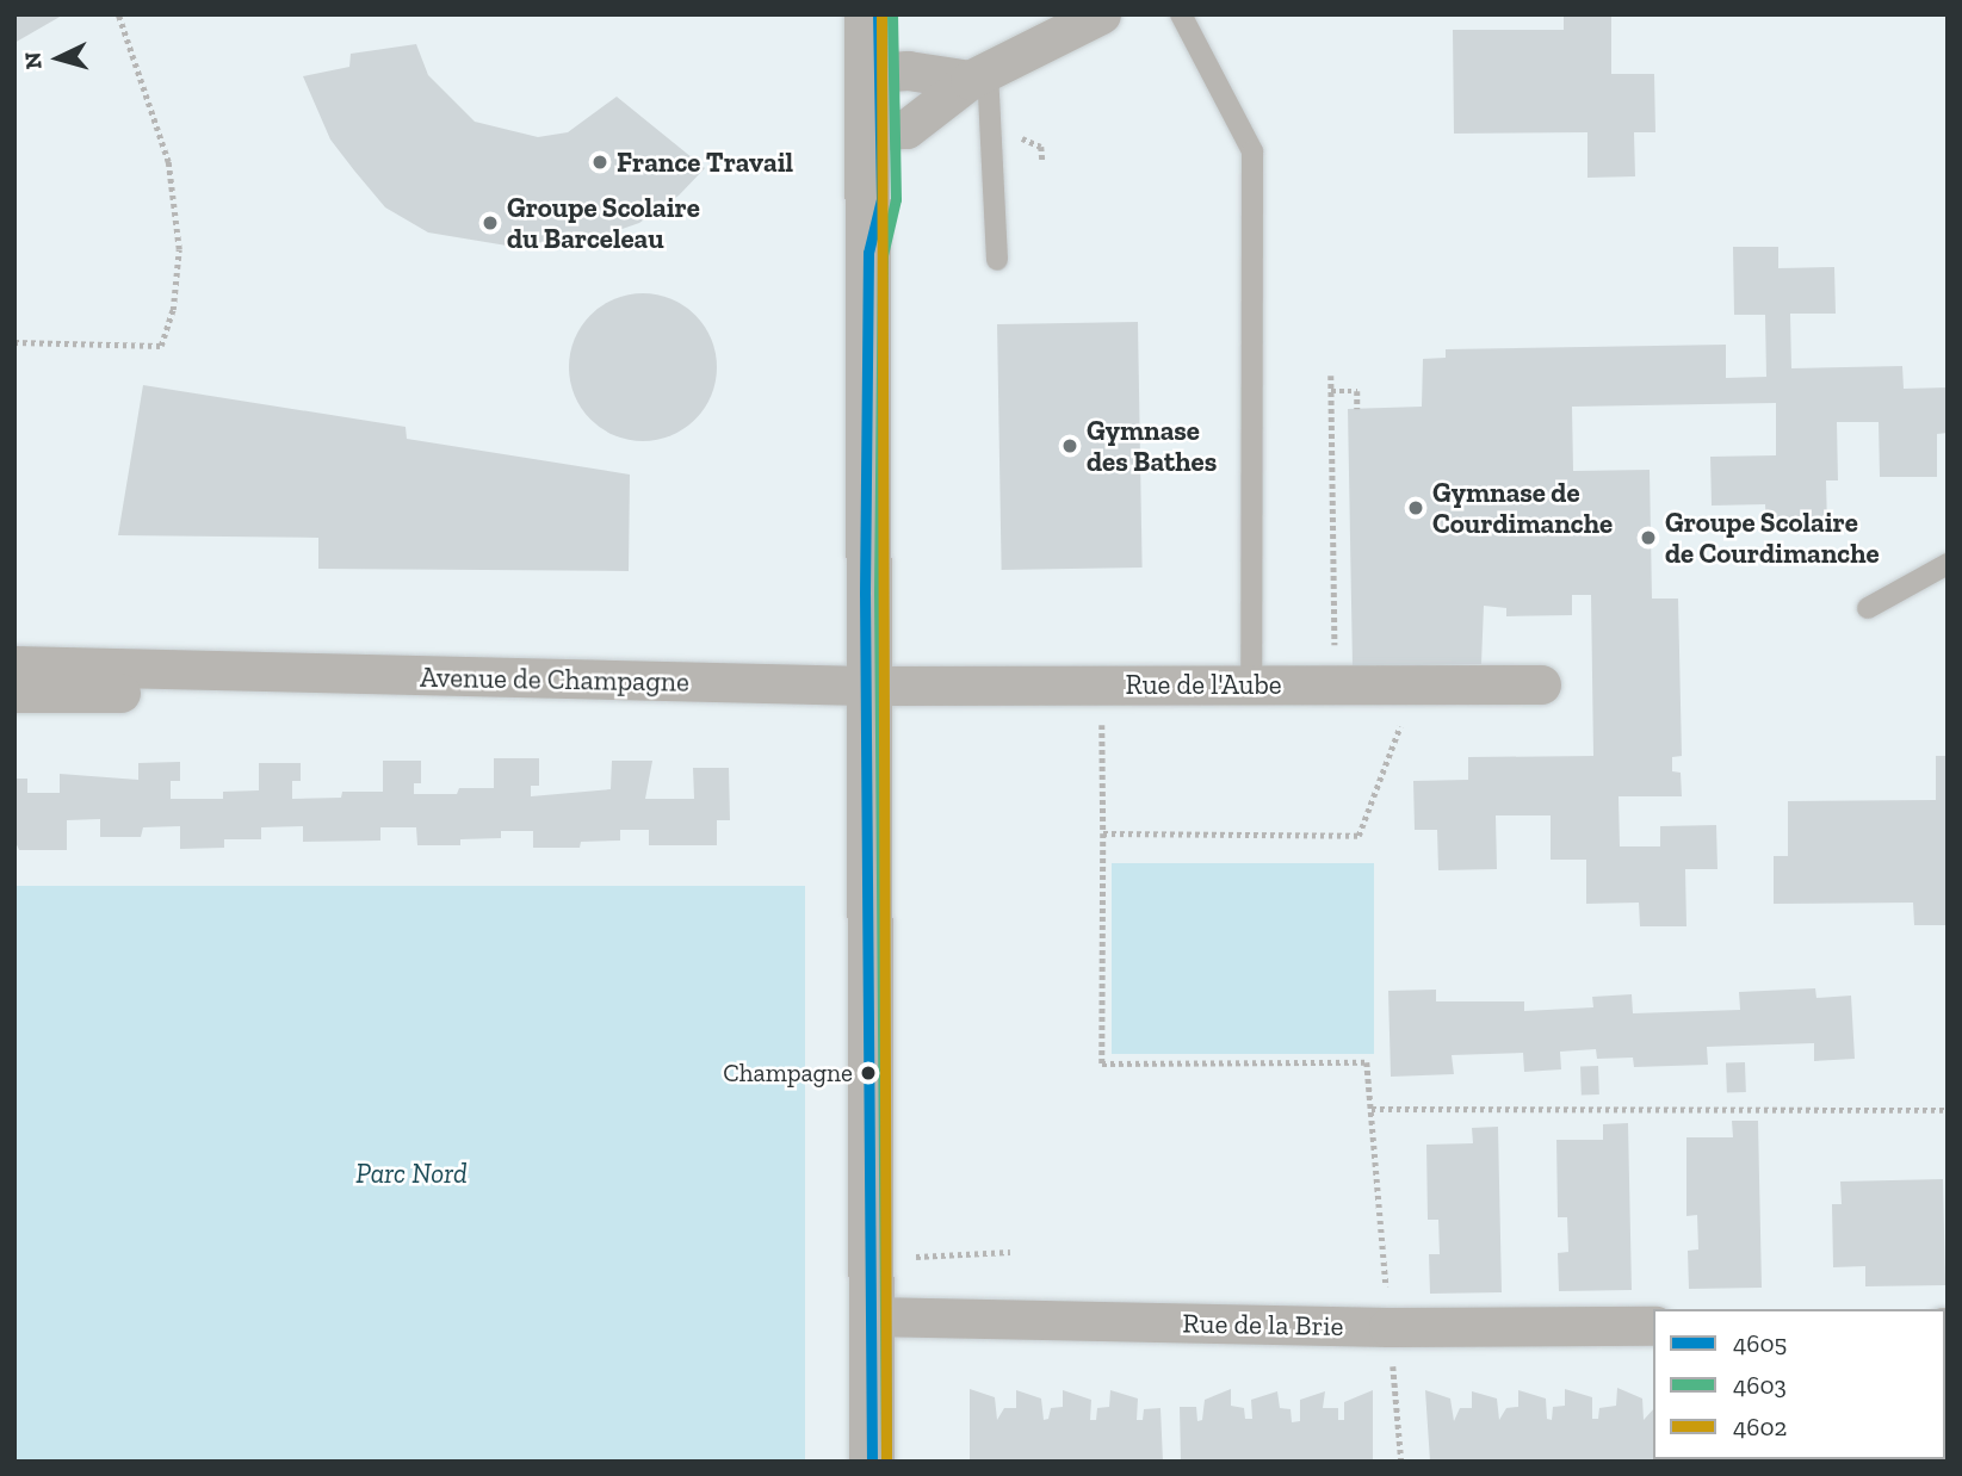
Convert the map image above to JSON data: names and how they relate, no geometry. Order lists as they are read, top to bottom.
{
  "streets": {
    "street": ["Avenue de Champagne", "Rue de l'Aube", "Rue de la Brie"]
  },
  "crossings": [
    ["Avenue de Champagne", "Rue de l'Aube"]
  ],
  "parks": ["Parc Nord"],
  "places": [
    "France Travail",
    "Groupe Scolaire du Barceleau",
    "Gymnase des Bathes",
    "Gymnase de Courdimanche",
    "Groupe Scolaire de Courdimanche",
    "Champagne"
  ],
  "lines": ["transit line 4605", "transit line 4603", "transit line 4602"],
  "legend": ["4605", "4603", "4602"],
  "north": "left"
}
